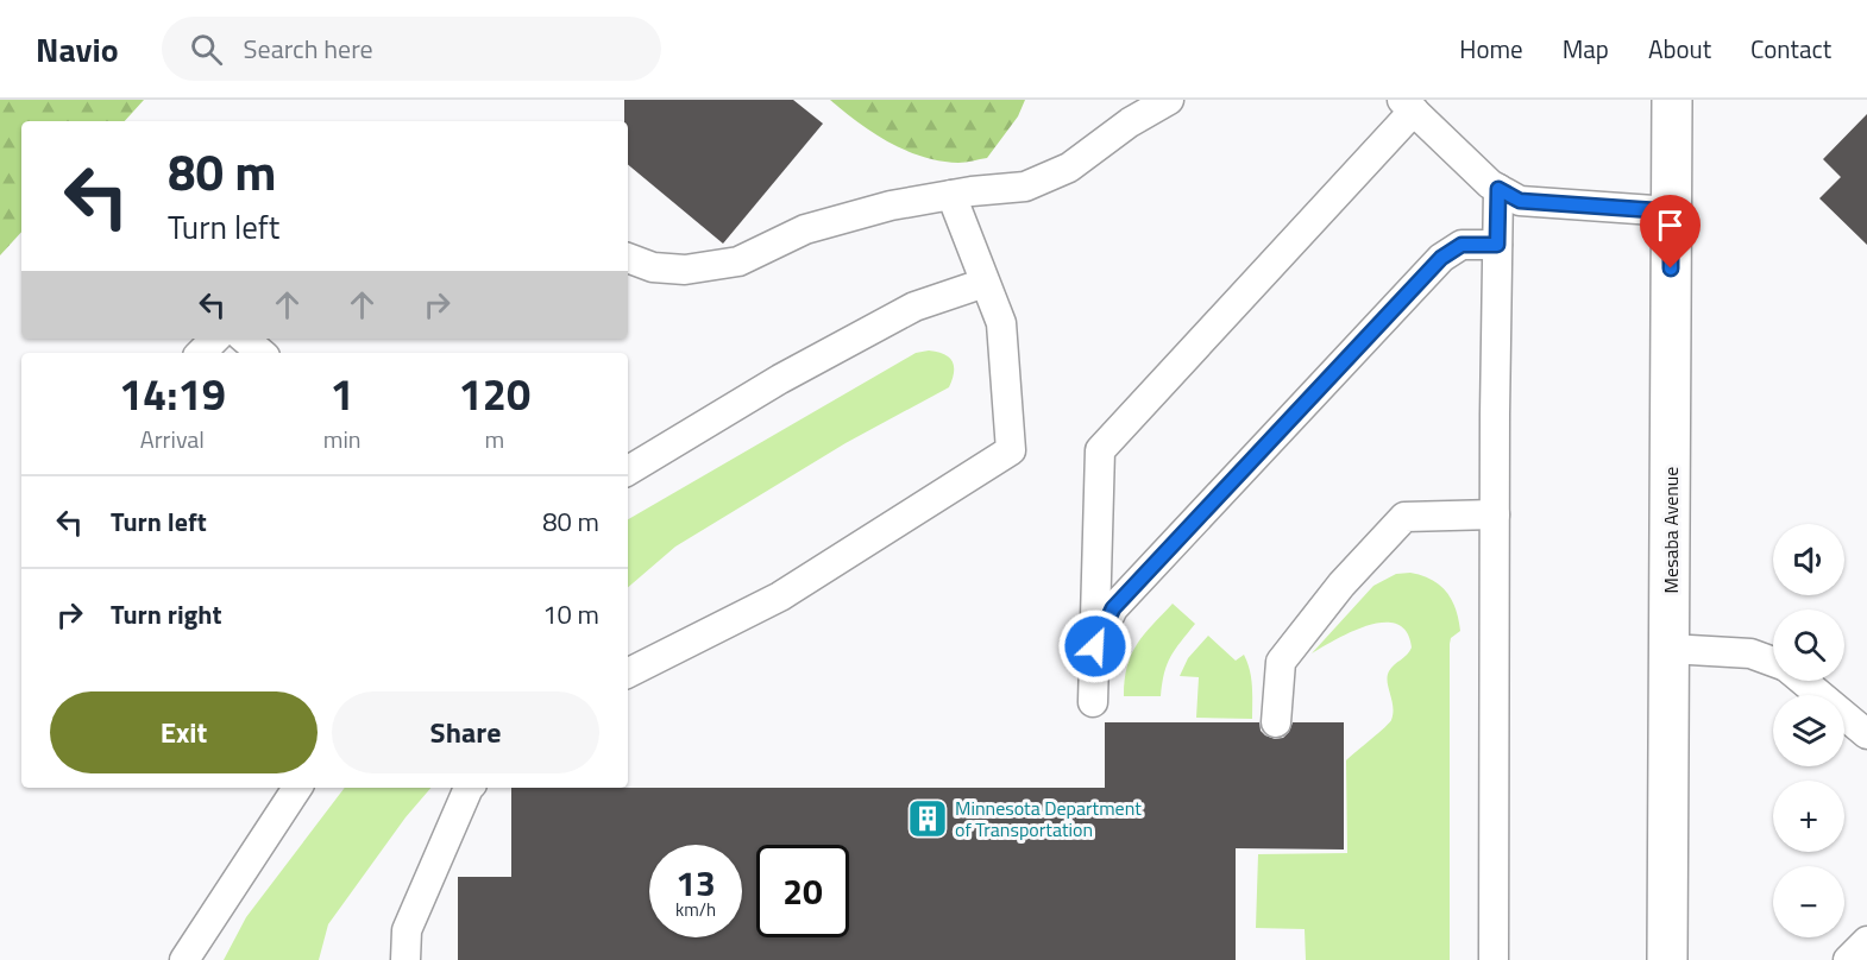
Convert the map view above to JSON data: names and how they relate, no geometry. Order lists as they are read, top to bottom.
{
  "streets": {
    "main road": ["Mesaba Avenue"]
  },
  "places": {
    "building": ["Minnesota Department of Transportation"]
  },
  "page": {
    "header": "Navio",
    "search": "Search here",
    "nav": [
      "Home",
      "Map",
      "About",
      "Contact"
    ],
    "turn": ["80 m", "Turn left"],
    "eta": [
      "14:19",
      "Arrival",
      "1",
      "min",
      "120",
      "m"
    ],
    "list": [
      {
        "name": "Turn left",
        "value": "80 m"
      },
      {
        "name": "Turn right",
        "value": "10 m"
      }
    ],
    "map_buttons": ["+", "−"],
    "buttons": ["Exit", "Share"],
    "speed": "13 km/h",
    "limit": "20"
  }
}
